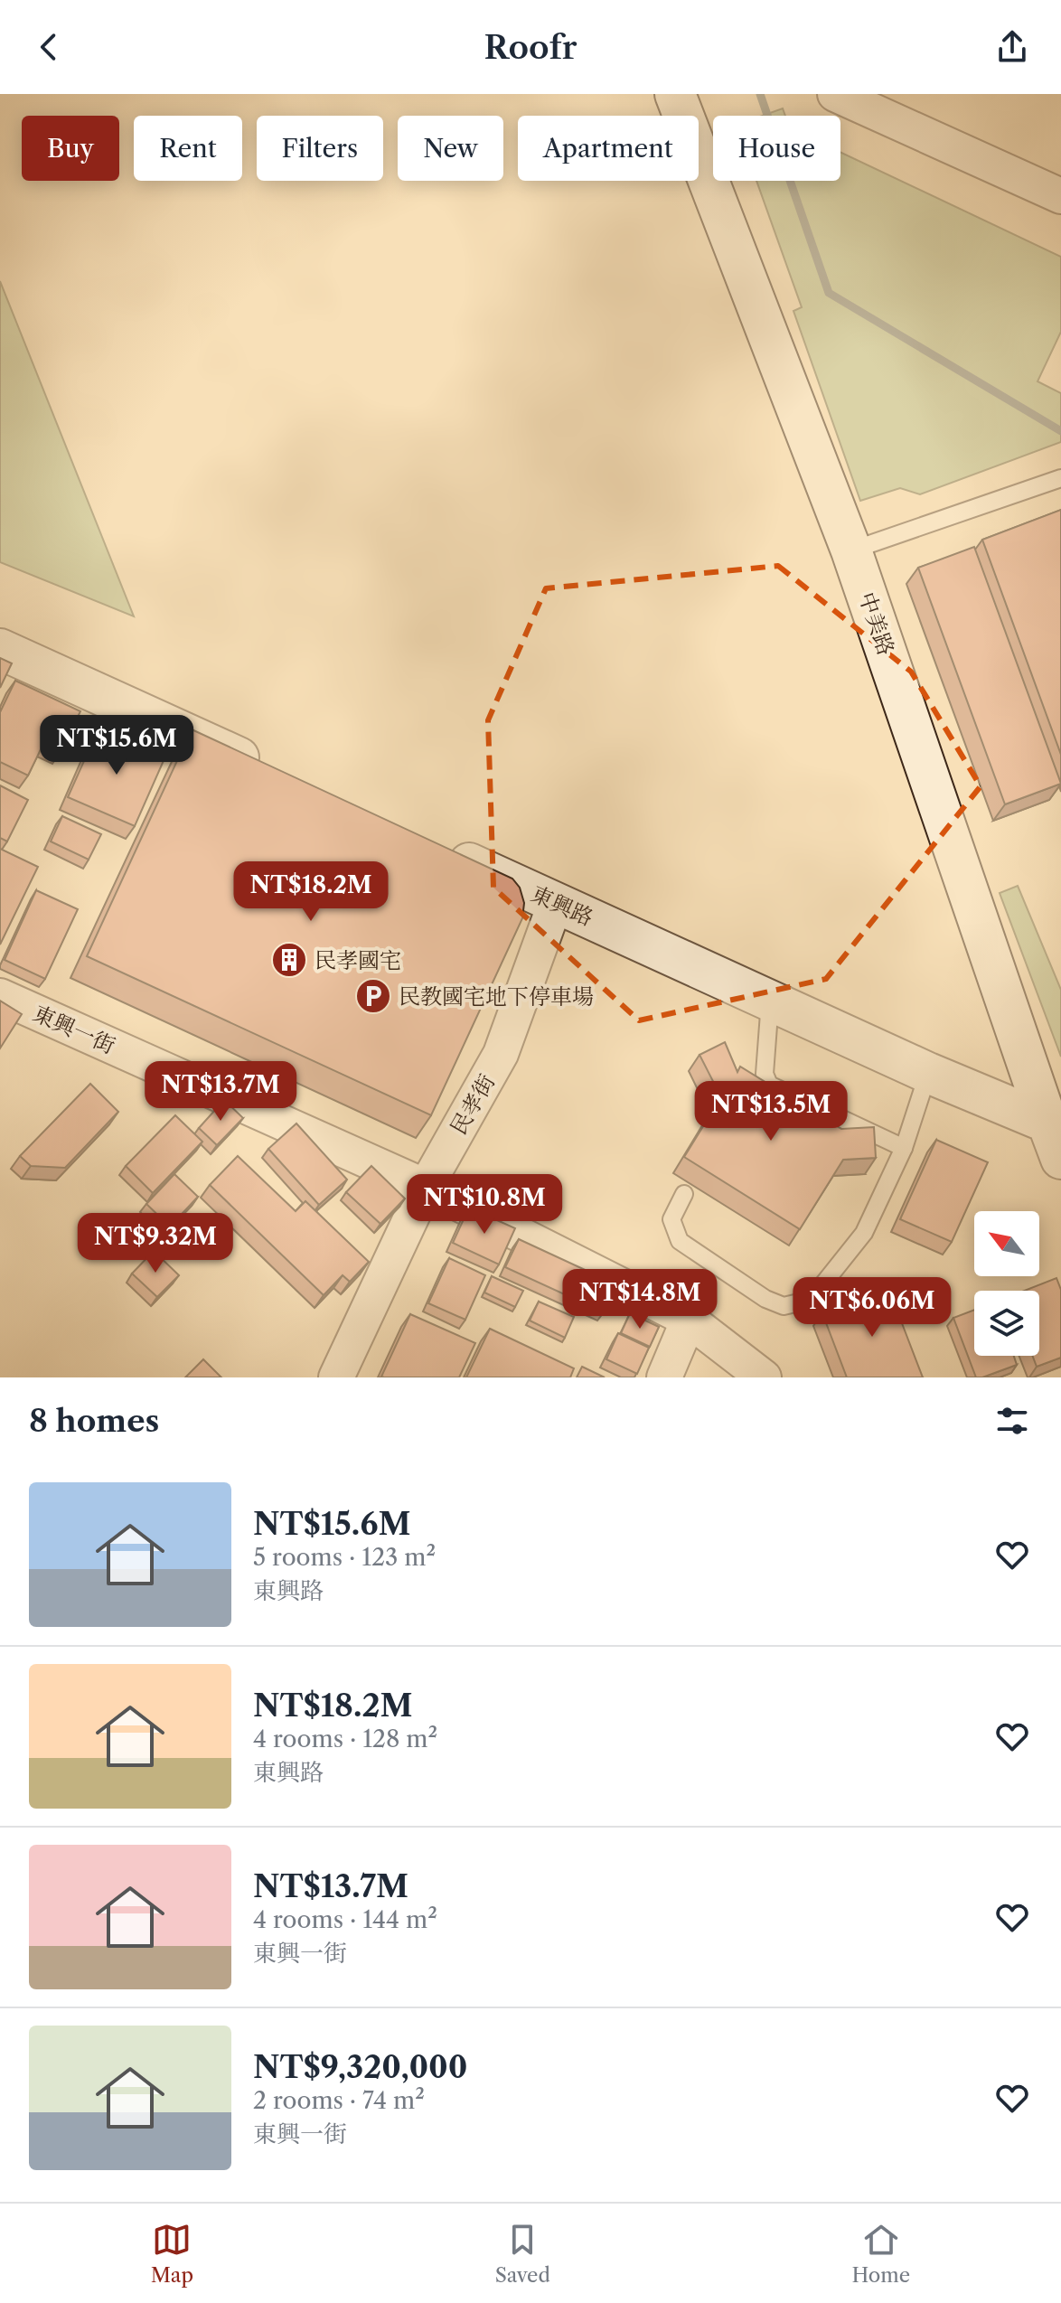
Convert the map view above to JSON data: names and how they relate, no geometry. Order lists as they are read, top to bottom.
{
  "streets": {
    "main road": ["中美路", "東興路"],
    "street": ["東興一街", "民孝街"]
  },
  "crossings": [
    ["中美路", "東興路"],
    ["東興路", "民孝街"],
    ["東興一街", "民孝街"]
  ],
  "places": {
    "building": ["民孝國宅"],
    "parking": ["民教國宅地下停車場"]
  },
  "north": "top left",
  "page": {
    "header": "Roofr",
    "chip": [
      "Buy",
      "Rent",
      "Filters",
      "New",
      "Apartment",
      "House"
    ],
    "price": [
      "NT$15.6M",
      "NT$18.2M",
      "NT$13.7M",
      "NT$13.5M",
      "NT$10.8M",
      "NT$9.32M",
      "NT$14.8M",
      "NT$6.06M"
    ],
    "heading": "8 homes",
    "list": [
      {
        "name": "NT$15.6M",
        "note": "5 rooms · 123 m² · 東興路"
      },
      {
        "name": "NT$18.2M",
        "note": "4 rooms · 128 m² · 東興路"
      },
      {
        "name": "NT$13.7M",
        "note": "4 rooms · 144 m² · 東興一街"
      },
      {
        "name": "NT$9,320,000",
        "note": "2 rooms · 74 m² · 東興一街"
      }
    ],
    "tabs": ["Map", "Saved", "Home"]
  }
}
